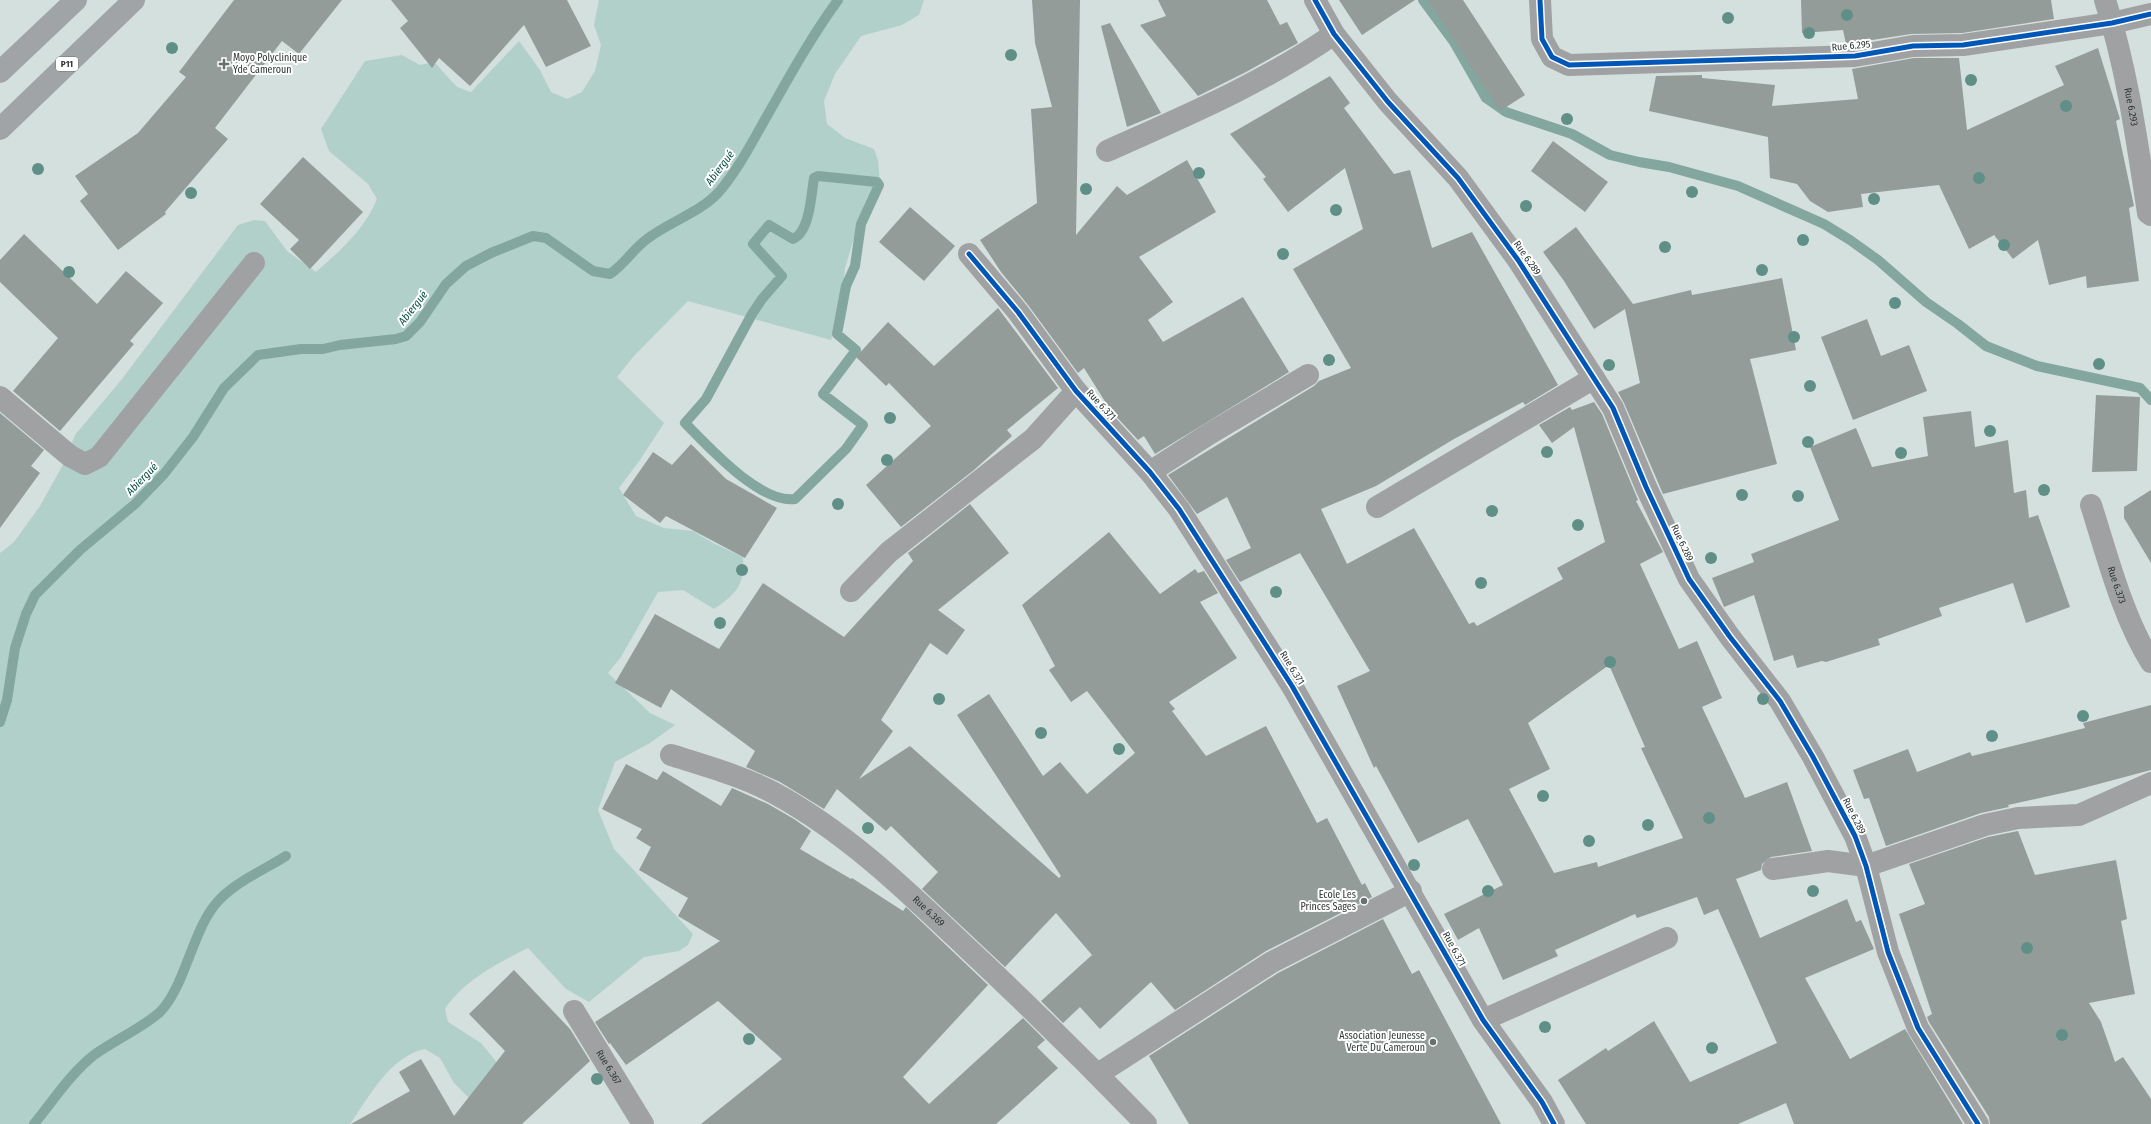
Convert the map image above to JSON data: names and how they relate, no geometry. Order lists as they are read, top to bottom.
{
  "streets": {
    "main road": ["P11"],
    "street": [
      "Rue 6.295",
      "Rue 6.293",
      "Rue 6.289",
      "Rue 6.371",
      "Rue 6.373",
      "Rue 6.369",
      "Rue 6.367"
    ]
  },
  "crossings": [
    ["Rue 6.295", "Rue 6.293"]
  ],
  "water": ["Abiergué"],
  "places": {
    "health": ["Moyo Polyclinique Yde Cameroun"],
    "other": ["Ecole Les Princes Sages", "Association Jeunesse Verte Du Cameroun"]
  }
}
